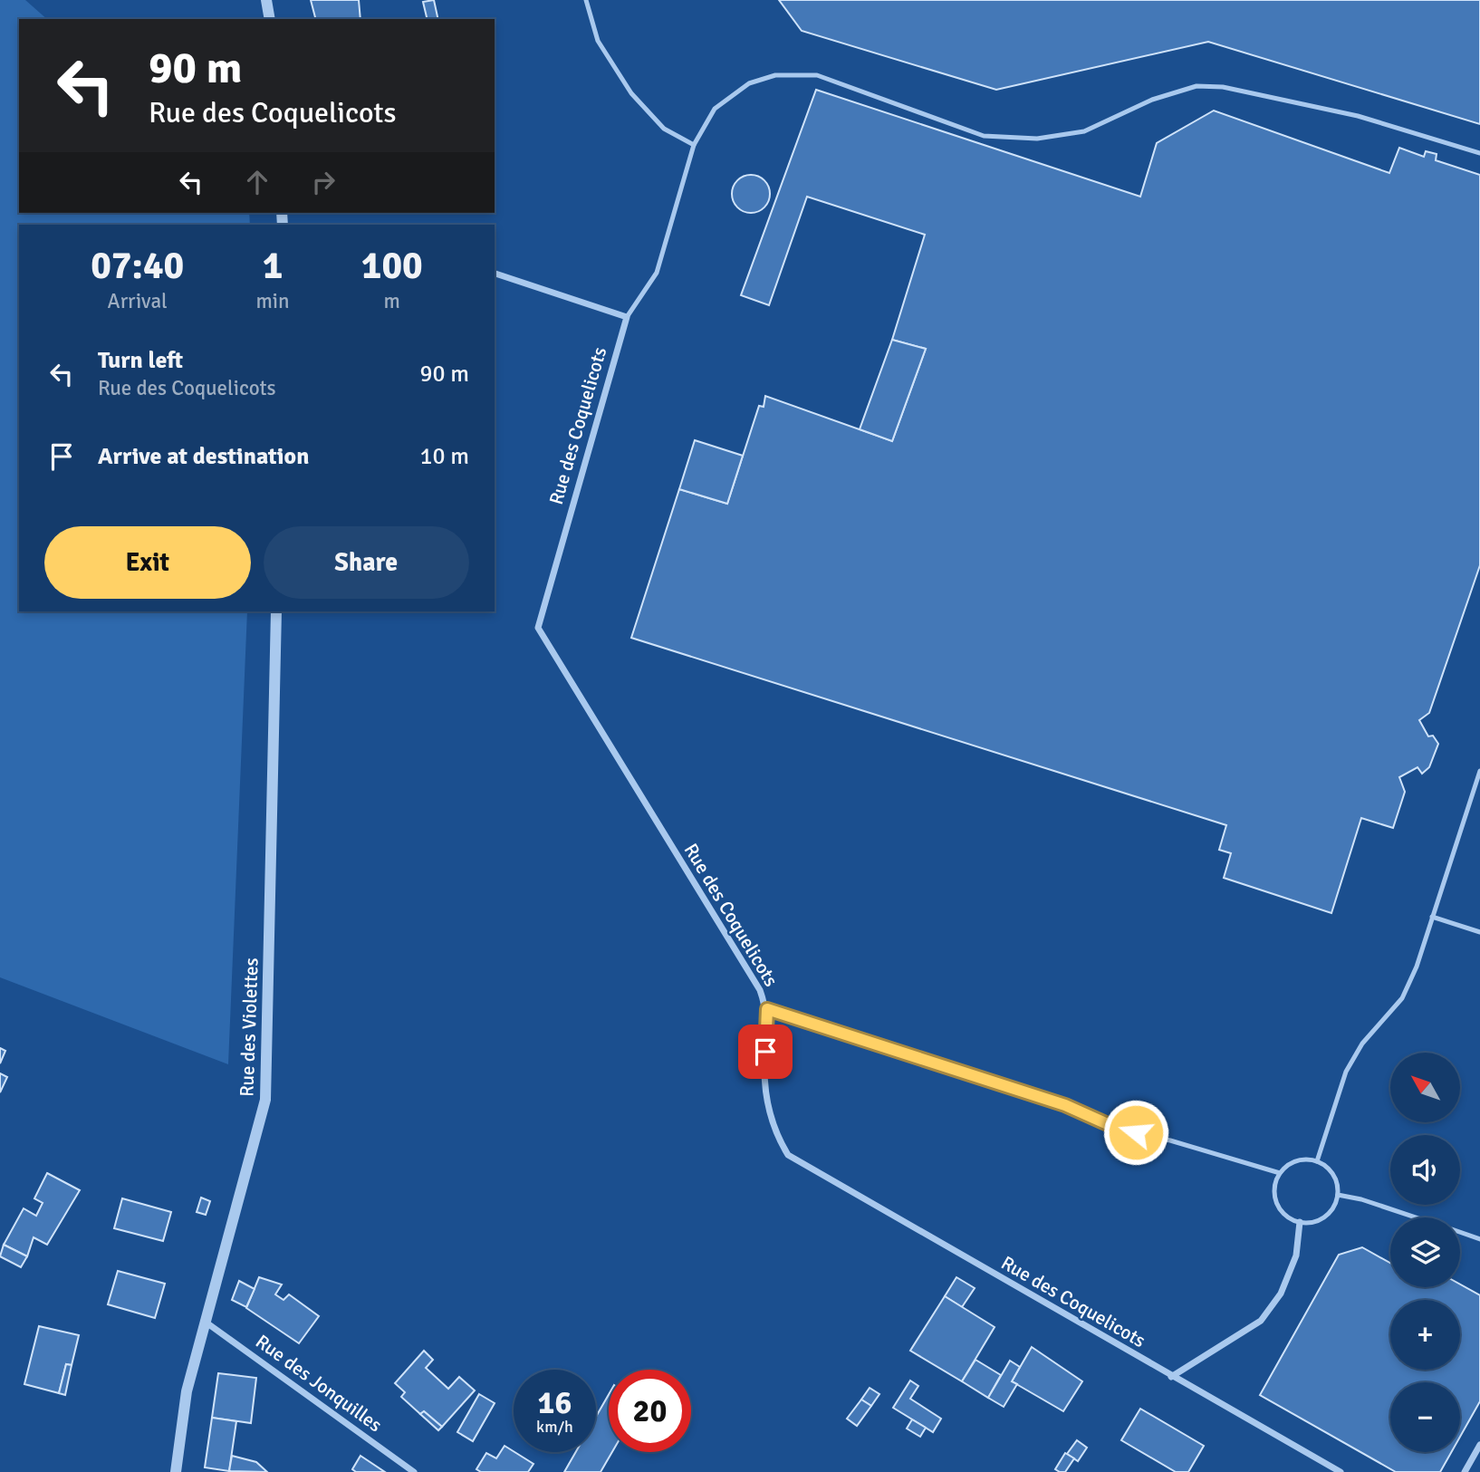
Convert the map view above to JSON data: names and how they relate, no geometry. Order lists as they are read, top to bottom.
{
  "streets": {
    "street": ["Rue des Coquelicots", "Rue des Violettes", "Rue des Jonquilles"]
  },
  "crossings": [
    ["Rue des Violettes", "Rue des Jonquilles"]
  ],
  "north": "top left",
  "page": {
    "turn": ["90 m", "Rue des Coquelicots"],
    "eta": [
      "07:40",
      "Arrival",
      "1",
      "min",
      "100",
      "m"
    ],
    "list": [
      {
        "name": "Turn left",
        "note": "Rue des Coquelicots",
        "value": "90 m"
      },
      {
        "name": "Arrive at destination",
        "value": "10 m"
      }
    ],
    "buttons": ["Exit", "Share"],
    "map_buttons": ["+", "−"],
    "speed": "16 km/h",
    "limit": "20"
  }
}
